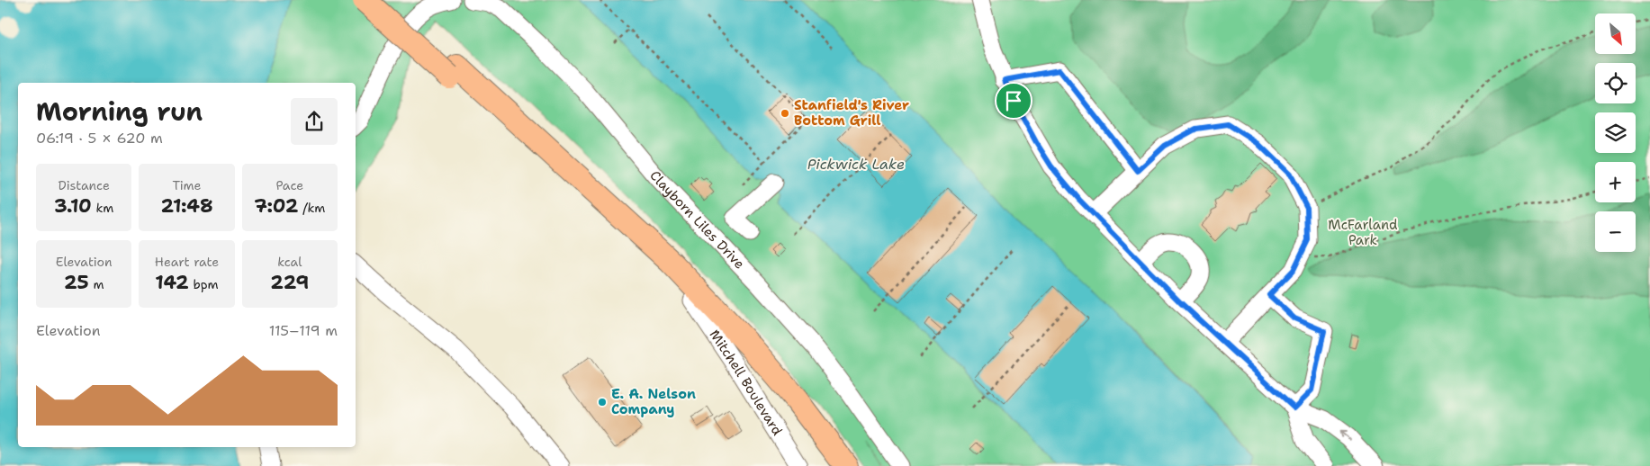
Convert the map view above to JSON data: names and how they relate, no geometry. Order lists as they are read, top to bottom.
{
  "streets": {
    "street": ["Clayborn Liles Drive", "Mitchell Boulevard"]
  },
  "water": ["Pickwick Lake"],
  "parks": ["McFarland Park"],
  "places": ["Stanfield's River Bottom Grill", "E. A. Nelson Company"],
  "north": "bottom right",
  "page": {
    "map_buttons": ["+", "−"],
    "heading": ["Morning run", "06:19 · 5 × 620 m"],
    "stats": [
      ["Distance", "3.10 km"],
      ["Time", "21:48"],
      ["Pace", "7:02 /km"],
      ["Elevation", "25 m"],
      ["Heart rate", "142 bpm"],
      ["kcal", "229"]
    ],
    "chart": ["Elevation", "115–119 m"]
  }
}
